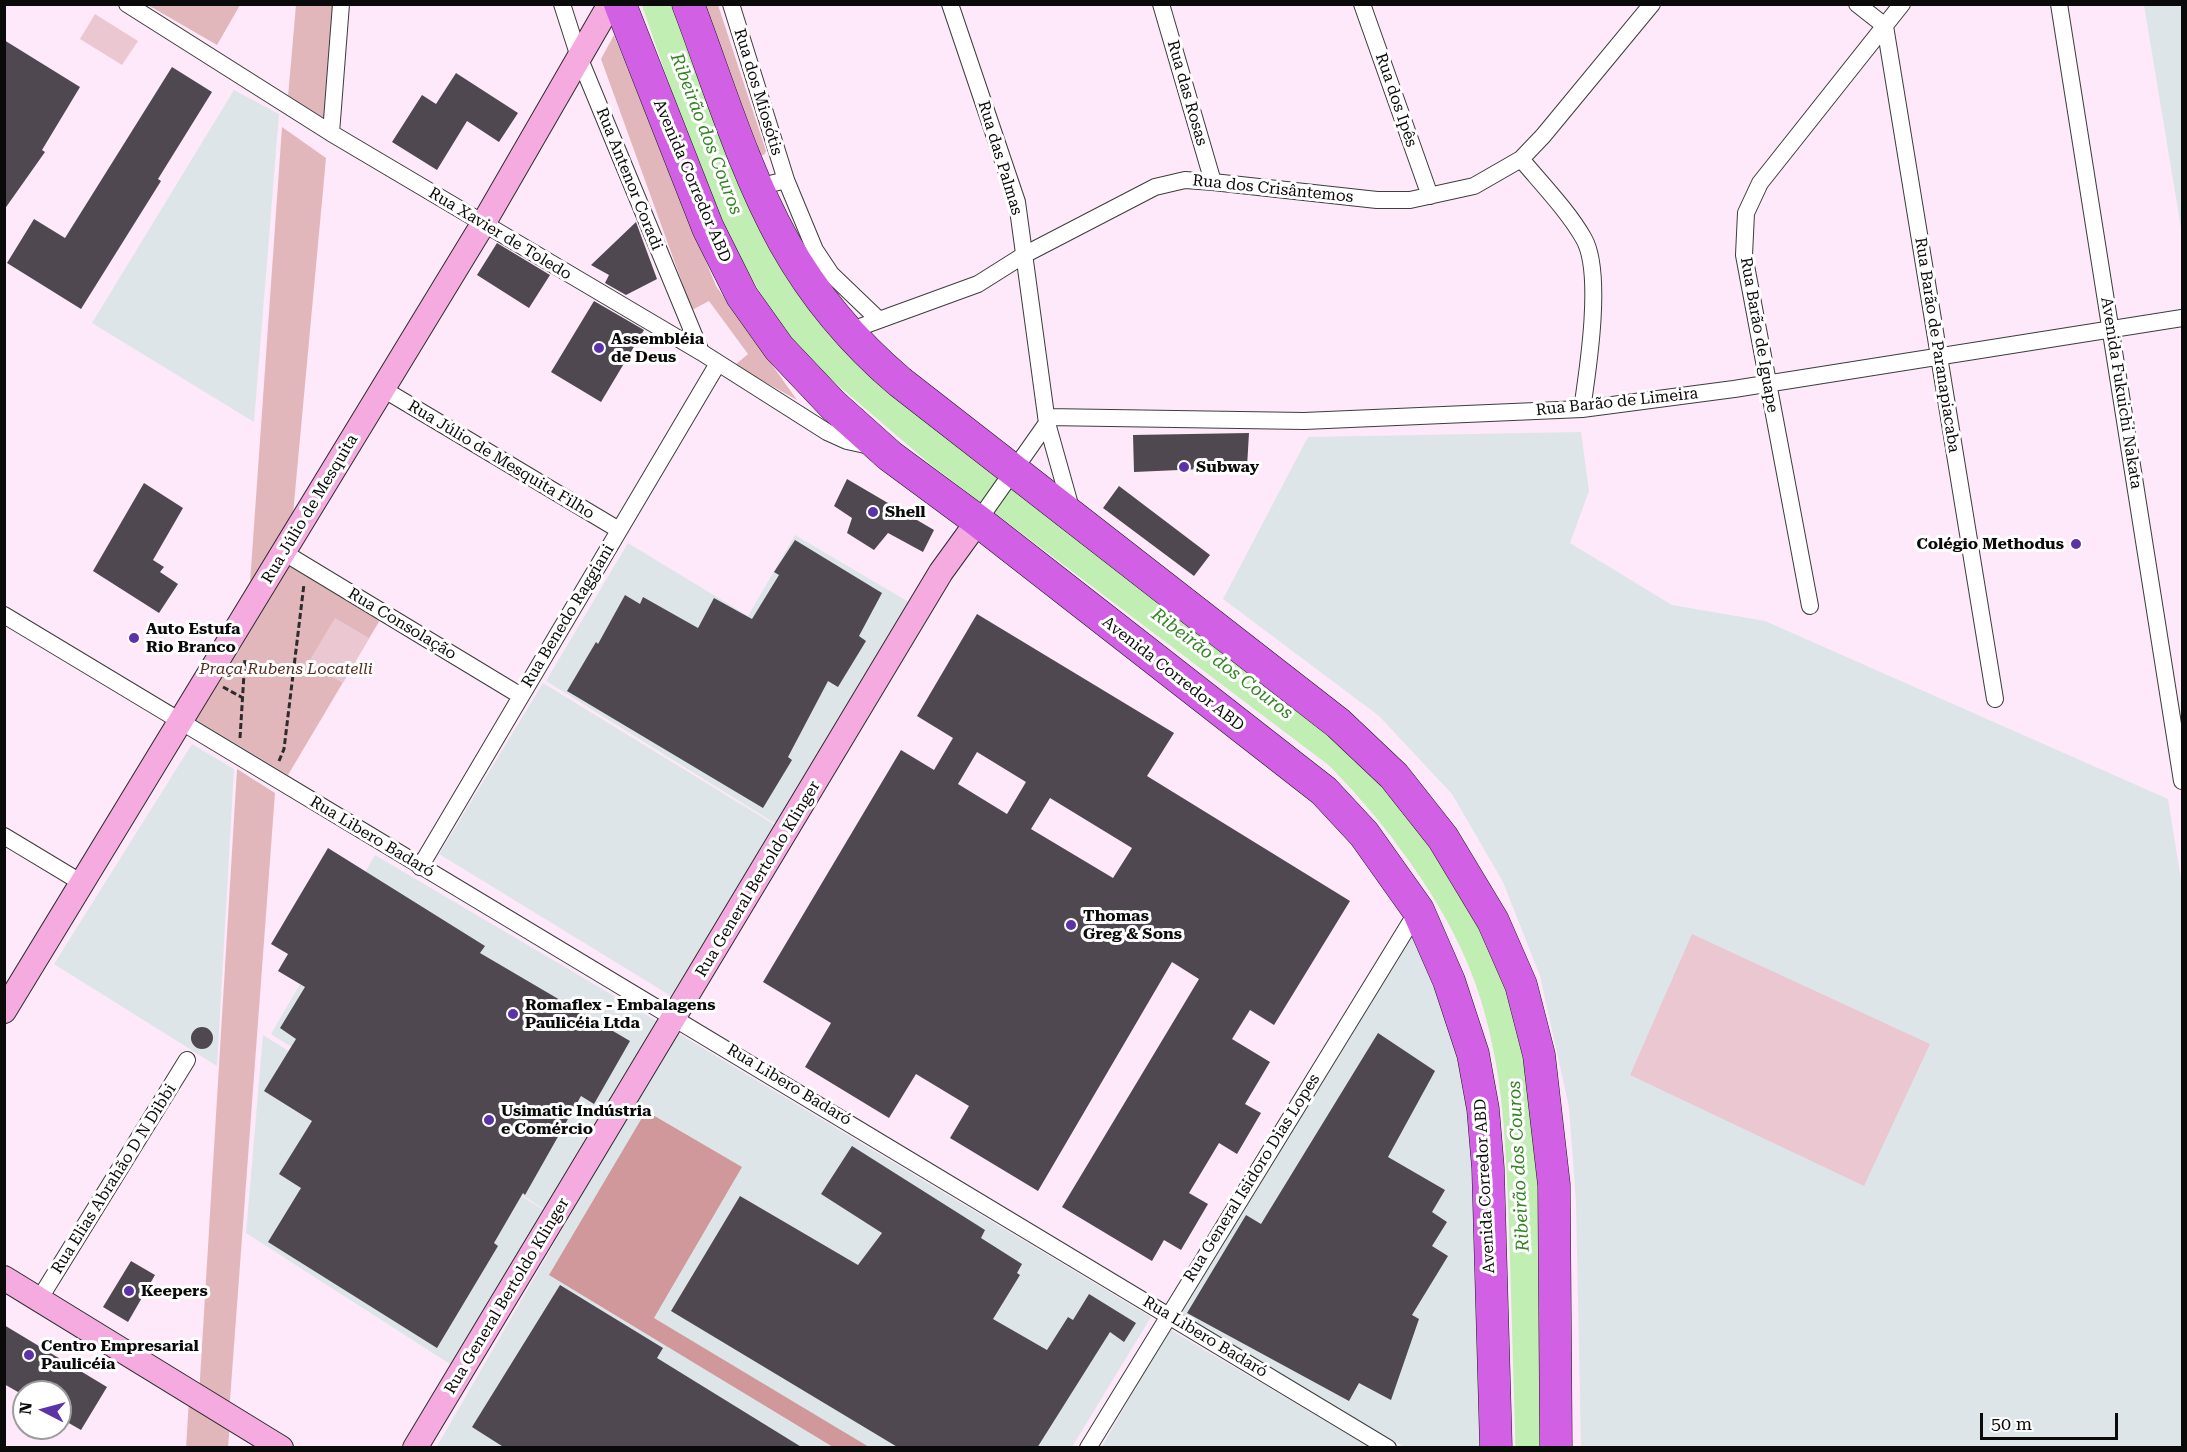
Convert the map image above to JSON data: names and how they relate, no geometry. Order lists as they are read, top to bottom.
{
  "streets": {
    "highway": ["Avenida Corredor ABD"],
    "street": [
      "Rua dos Miosótis",
      "Rua das Rosas",
      "Rua dos Ipês",
      "Rua das Palmas",
      "Rua Antenor Coradi",
      "Rua dos Crisântemos",
      "Rua Xavier de Toledo",
      "Rua Barão de Iguape",
      "Rua Barão de Paranapiacaba",
      "Avenida Fukuichi Nakata",
      "Rua Barão de Limeira",
      "Rua Júlio de Mesquita Filho",
      "Rua Júlio de Mesquita",
      "Rua Benedo Raggiani",
      "Rua Consolação",
      "Rua Libero Badaró",
      "Rua General Bertoldo Klinger",
      "Rua General Isidoro Dias Lopes",
      "Rua Elias Abrahão D N Dibbi"
    ]
  },
  "crossings": [
    ["Rua dos Miosótis", "Rua dos Crisântemos"],
    ["Rua das Rosas", "Rua dos Crisântemos"],
    ["Rua dos Ipês", "Rua dos Crisântemos"],
    ["Rua das Palmas", "Rua dos Crisântemos"],
    ["Rua das Palmas", "Rua Barão de Limeira"],
    ["Rua Antenor Coradi", "Rua Xavier de Toledo"],
    ["Rua Antenor Coradi", "Rua Júlio de Mesquita"],
    ["Avenida Corredor ABD", "Rua Xavier de Toledo"],
    ["Avenida Corredor ABD", "Rua General Bertoldo Klinger"],
    ["Avenida Corredor ABD", "Rua General Isidoro Dias Lopes"],
    ["Rua Xavier de Toledo", "Rua Júlio de Mesquita"],
    ["Rua Xavier de Toledo", "Rua Benedo Raggiani"],
    ["Rua Barão de Iguape", "Rua Barão de Paranapiacaba"],
    ["Rua Barão de Iguape", "Rua Barão de Limeira"],
    ["Rua Barão de Paranapiacaba", "Rua Barão de Limeira"],
    ["Avenida Fukuichi Nakata", "Rua Barão de Limeira"],
    ["Rua Júlio de Mesquita Filho", "Rua Júlio de Mesquita"],
    ["Rua Júlio de Mesquita Filho", "Rua Benedo Raggiani"],
    ["Rua Júlio de Mesquita", "Rua Consolação"],
    ["Rua Júlio de Mesquita", "Rua Libero Badaró"],
    ["Rua Benedo Raggiani", "Rua Consolação"],
    ["Rua Benedo Raggiani", "Rua Libero Badaró"],
    ["Rua Libero Badaró", "Rua General Bertoldo Klinger"],
    ["Rua Libero Badaró", "Rua General Isidoro Dias Lopes"]
  ],
  "water": ["Ribeirão dos Couros"],
  "parks": ["Praça Rubens Locatelli"],
  "places": [
    "Assembléia de Deus",
    "Subway",
    "Shell",
    "Colégio Methodus",
    "Auto Estufa Rio Branco",
    "Thomas Greg & Sons",
    "Romaflex - Embalagens Paulicéia Ltda",
    "Usimatic Indústria e Comércio",
    "Keepers",
    "Centro Empresarial Paulicéia"
  ],
  "scale_bar": "50 m",
  "north": "left"
}
